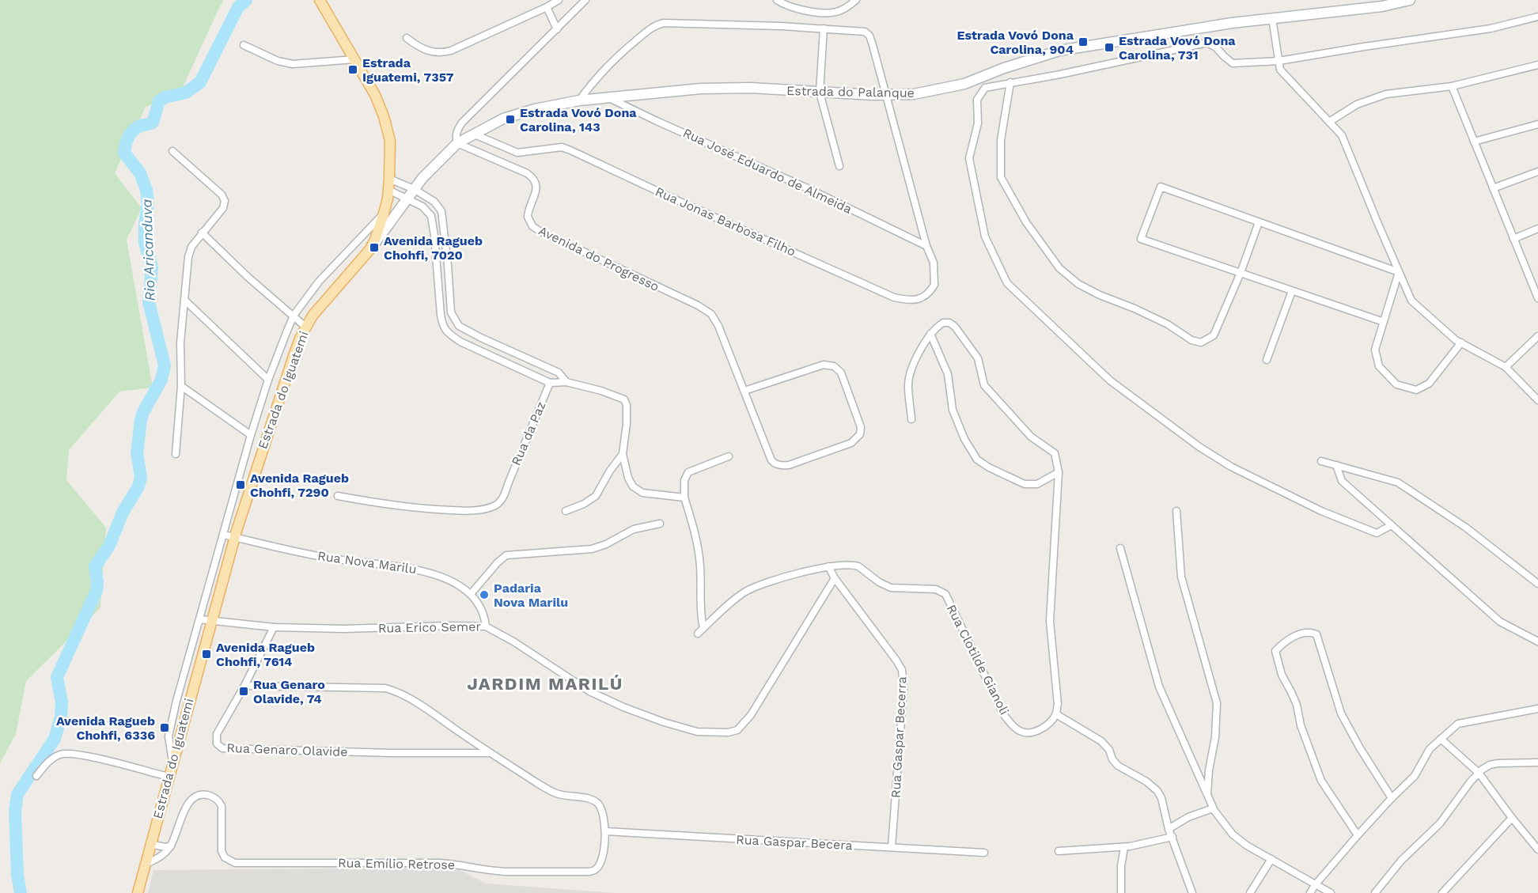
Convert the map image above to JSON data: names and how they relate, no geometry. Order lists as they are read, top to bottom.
{
  "streets": {
    "main road": ["Estrada do Iguatemi"],
    "street": [
      "Estrada do Palanque",
      "Rua José Eduardo de Almeida",
      "Rua Jonas Barbosa Filho",
      "Avenida do Progresso",
      "Rua da Paz",
      "Rua Nova Marilu",
      "Rua Erico Semer",
      "Rua Clotilde Gianoli",
      "Rua Gaspar Becerra",
      "Rua Genaro Olavide",
      "Rua Gaspar Becera",
      "Rua Emílio Retrose"
    ]
  },
  "crossings": [
    ["Estrada do Palanque", "Rua José Eduardo de Almeida"],
    ["Estrada do Palanque", "Rua Jonas Barbosa Filho"],
    ["Estrada do Palanque", "Avenida do Progresso"],
    ["Estrada do Palanque", "Estrada do Iguatemi"],
    ["Rua José Eduardo de Almeida", "Rua Jonas Barbosa Filho"],
    ["Estrada do Iguatemi", "Rua Nova Marilu"],
    ["Estrada do Iguatemi", "Rua Erico Semer"],
    ["Estrada do Iguatemi", "Rua Emílio Retrose"],
    ["Rua Nova Marilu", "Rua Erico Semer"],
    ["Rua Erico Semer", "Rua Gaspar Becerra"],
    ["Rua Erico Semer", "Rua Genaro Olavide"],
    ["Rua Clotilde Gianoli", "Rua Gaspar Becerra"],
    ["Rua Gaspar Becerra", "Rua Gaspar Becera"],
    ["Rua Genaro Olavide", "Rua Emílio Retrose"],
    ["Rua Gaspar Becera", "Rua Emílio Retrose"]
  ],
  "districts": ["JARDIM MARILÚ"],
  "water": ["Rio Aricanduva"],
  "places": {
    "transit": [
      "Estrada Vovó Dona Carolina, 904",
      "Estrada Vovó Dona Carolina, 731",
      "Estrada Iguatemi, 7357",
      "Estrada Vovó Dona Carolina, 143",
      "Avenida Ragueb Chohfi, 7020",
      "Avenida Ragueb Chohfi, 7290",
      "Avenida Ragueb Chohfi, 7614",
      "Rua Genaro Olavide, 74",
      "Avenida Ragueb Chohfi, 6336"
    ],
    "other": ["Padaria Nova Marilu"]
  }
}
